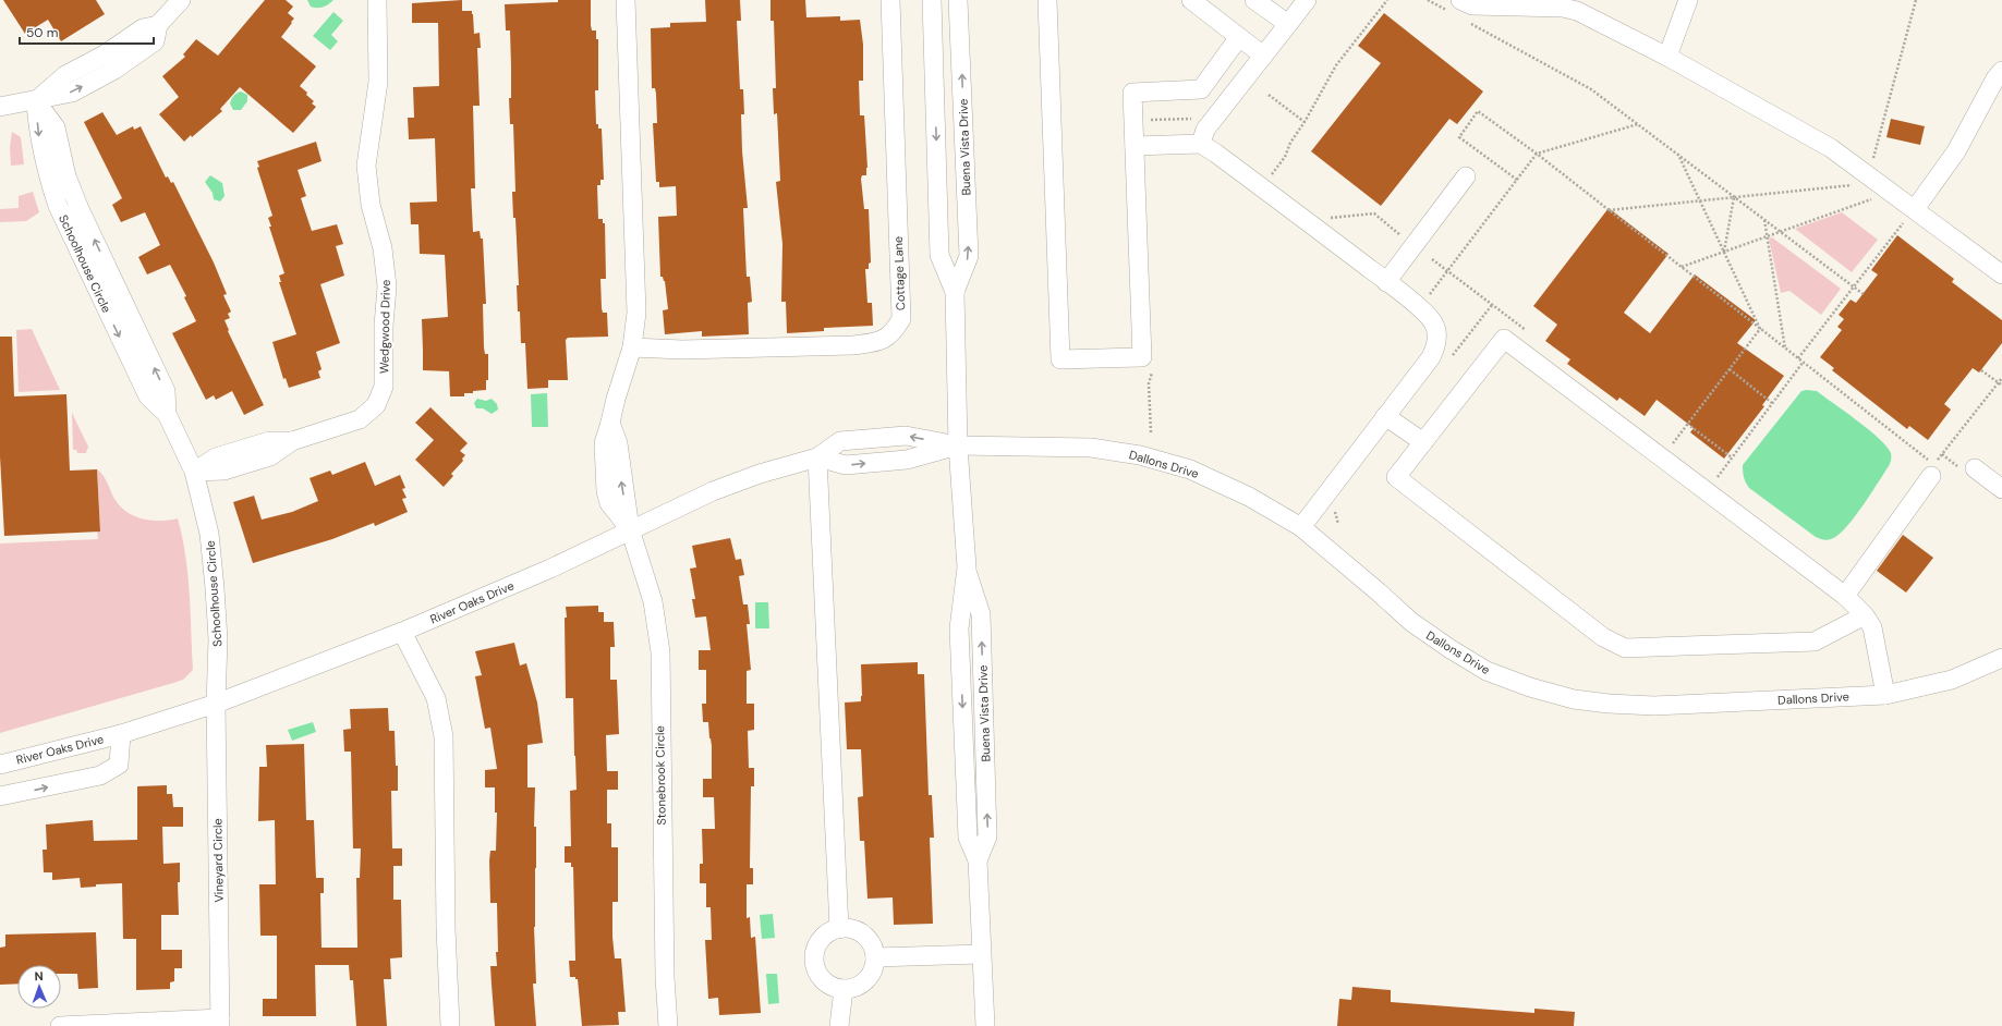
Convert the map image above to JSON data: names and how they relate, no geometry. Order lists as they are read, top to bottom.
{
  "streets": {
    "street": [
      "Buena Vista Drive",
      "Schoolhouse Circle",
      "Cottage Lane",
      "Wedgwood Drive",
      "Dallons Drive",
      "River Oaks Drive",
      "Stonebrook Circle",
      "Vineyard Circle"
    ]
  },
  "crossings": [
    ["Buena Vista Drive", "Dallons Drive"],
    ["Buena Vista Drive", "River Oaks Drive"],
    ["Schoolhouse Circle", "Wedgwood Drive"],
    ["Schoolhouse Circle", "River Oaks Drive"],
    ["Schoolhouse Circle", "Vineyard Circle"],
    ["Dallons Drive", "River Oaks Drive"],
    ["River Oaks Drive", "Stonebrook Circle"],
    ["River Oaks Drive", "Vineyard Circle"]
  ],
  "scale_bar": "50 m",
  "north": "top"
}
